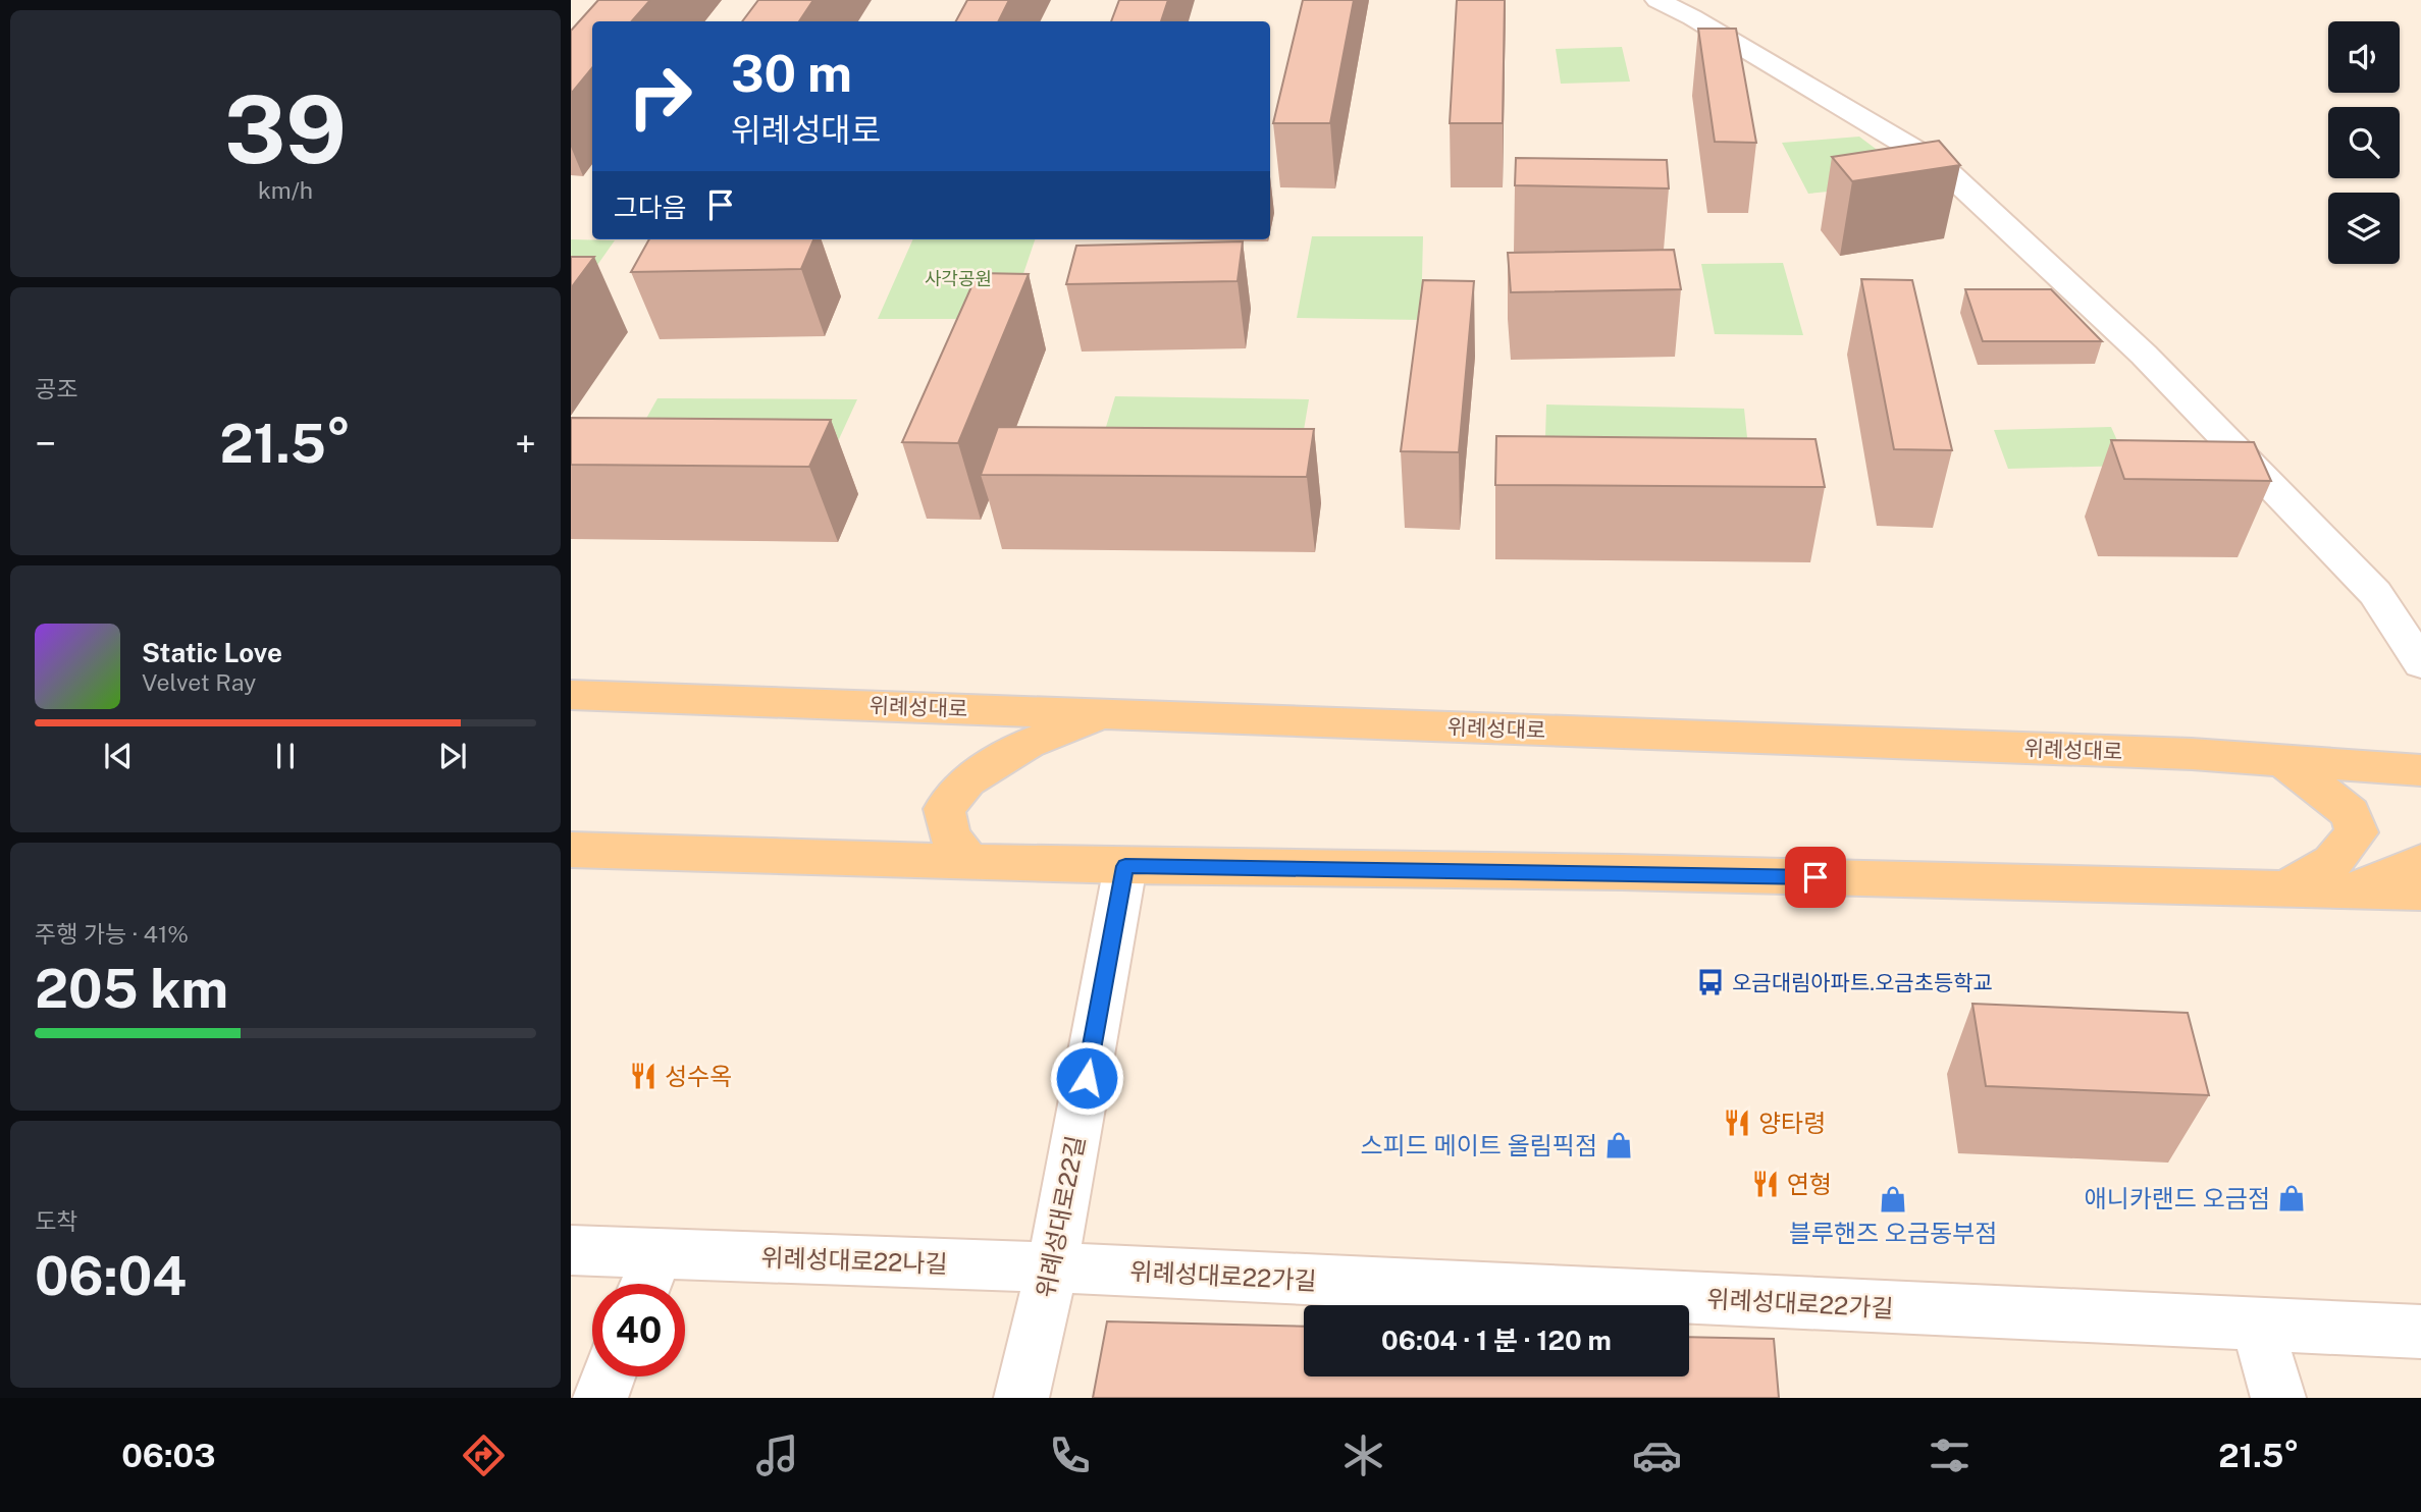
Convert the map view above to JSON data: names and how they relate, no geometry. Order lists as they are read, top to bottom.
{
  "streets": {
    "main road": ["위례성대로"],
    "street": ["위례성대로22길", "위례성대로22나길", "위례성대로22가길"]
  },
  "crossings": [
    ["위례성대로22길", "위례성대로22나길"],
    ["위례성대로22길", "위례성대로22가길"],
    ["위례성대로22나길", "위례성대로22가길"]
  ],
  "parks": ["사각공원"],
  "places": {
    "bus stop": ["오금대림아파트.오금초등학교"],
    "restaurant": ["성수옥", "양타령", "연형"],
    "shop": ["스피드 메이트 올림픽점", "애니카랜드 오금점", "블루핸즈 오금동부점"]
  },
  "page": {
    "tile": [
      ["39", "km/h"],
      "공조",
      ["주행 가능 · 41%", "205 km"],
      ["도착", "06:04"]
    ],
    "turn": ["30 m", "위례성대로"],
    "then": "그다음",
    "heat": ["−", "21.5°", "+"],
    "song": ["Static Love", "Velvet Ray"],
    "limit": "40",
    "trip": "06:04 · 1 분 · 120 m",
    "tabs": ["06:03", "21.5°"]
  }
}
